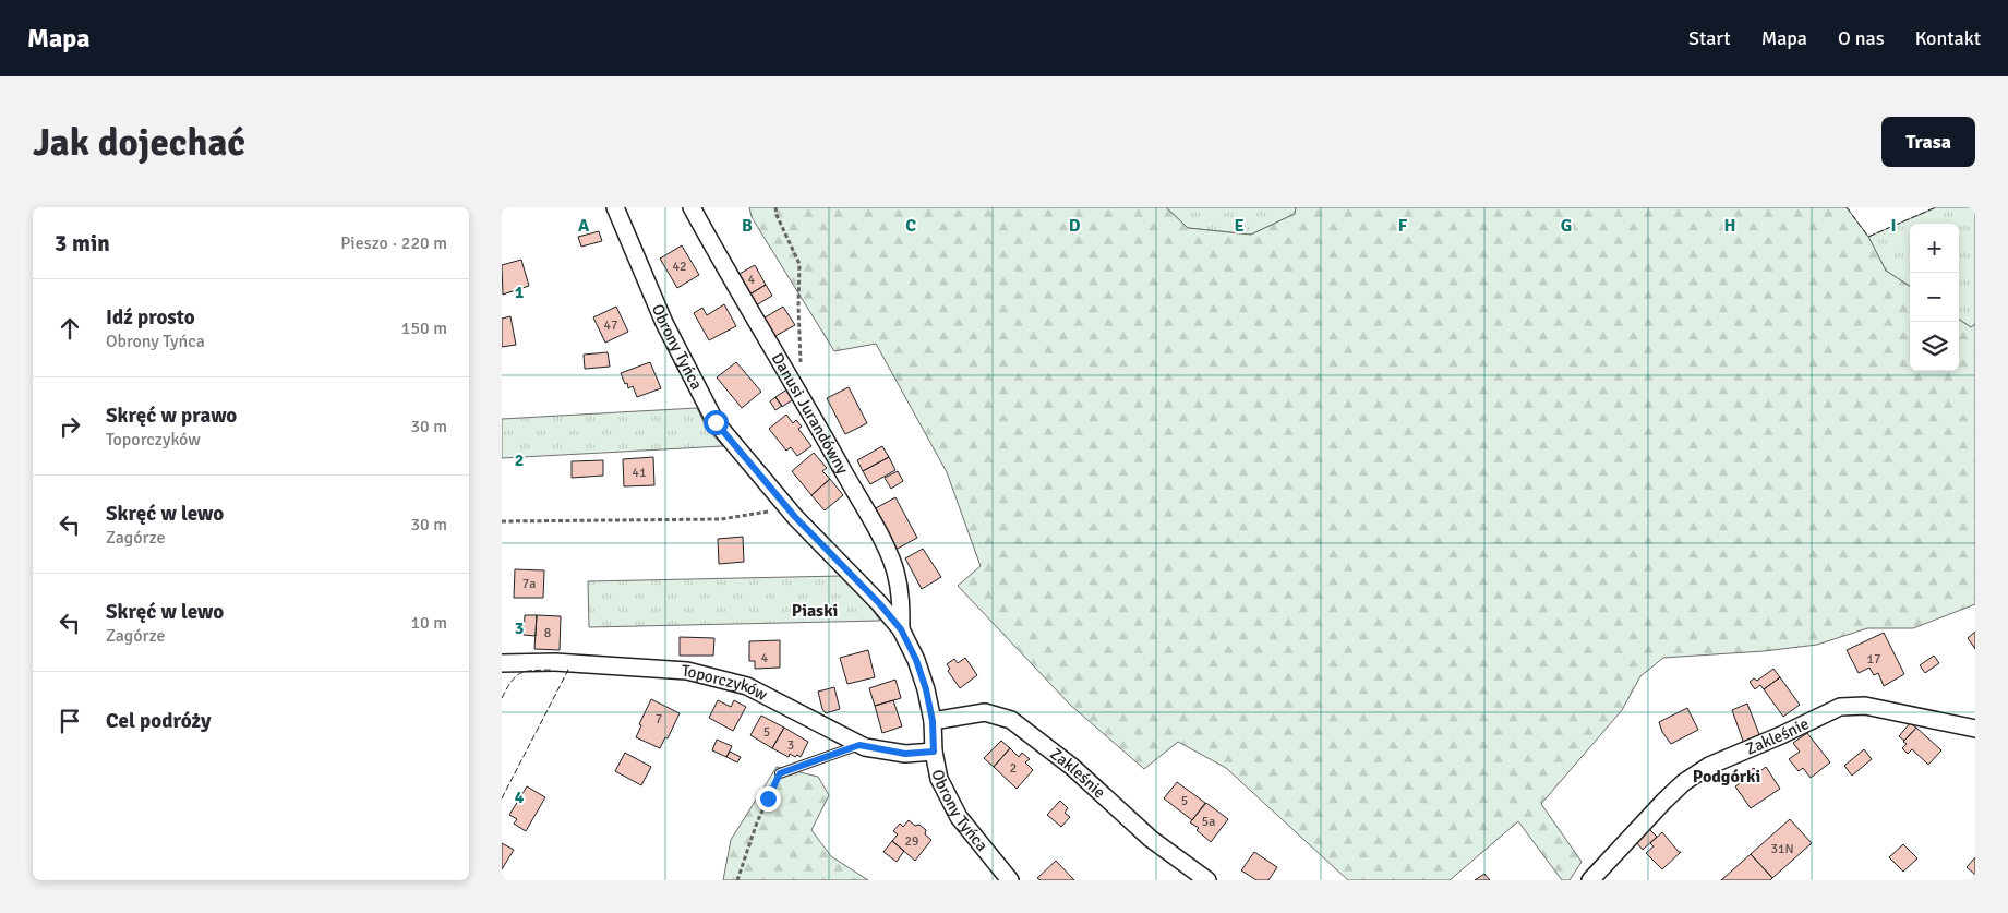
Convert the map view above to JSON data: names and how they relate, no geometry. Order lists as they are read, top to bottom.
{
  "streets": {
    "street": [
      "Obrony Tyńca",
      "Danusi Jurandówny",
      "Toporczyków",
      "Zakleśnie"
    ]
  },
  "crossings": [
    ["Obrony Tyńca", "Danusi Jurandówny"],
    ["Obrony Tyńca", "Toporczyków"],
    ["Obrony Tyńca", "Zakleśnie"]
  ],
  "districts": ["Piaski", "Podgórki"],
  "house_numbers": [
    "42",
    "4",
    "47",
    "41",
    "7a",
    "8",
    "4",
    "17",
    "7",
    "5",
    "3",
    "2",
    "5",
    "5a",
    "29",
    "31N"
  ],
  "page": {
    "header": "Mapa",
    "nav": [
      "Start",
      "Mapa",
      "O nas",
      "Kontakt"
    ],
    "buttons": "Trasa",
    "title": "Jak dojechać",
    "heading": ["3 min", "Pieszo · 220 m"],
    "map_buttons": ["+", "−"],
    "list": [
      ["Idź prosto", "Obrony Tyńca", "150 m"],
      ["Skręć w prawo", "Toporczyków", "30 m"],
      ["Skręć w lewo", "Zagórze", "30 m"],
      ["Skręć w lewo", "Zagórze", "10 m"],
      "Cel podróży"
    ]
  },
  "grid": {
    "columns": [
      "A",
      "B",
      "C",
      "D",
      "E",
      "F",
      "G",
      "H",
      "I"
    ],
    "rows": [
      "1",
      "2",
      "3",
      "4"
    ]
  }
}
